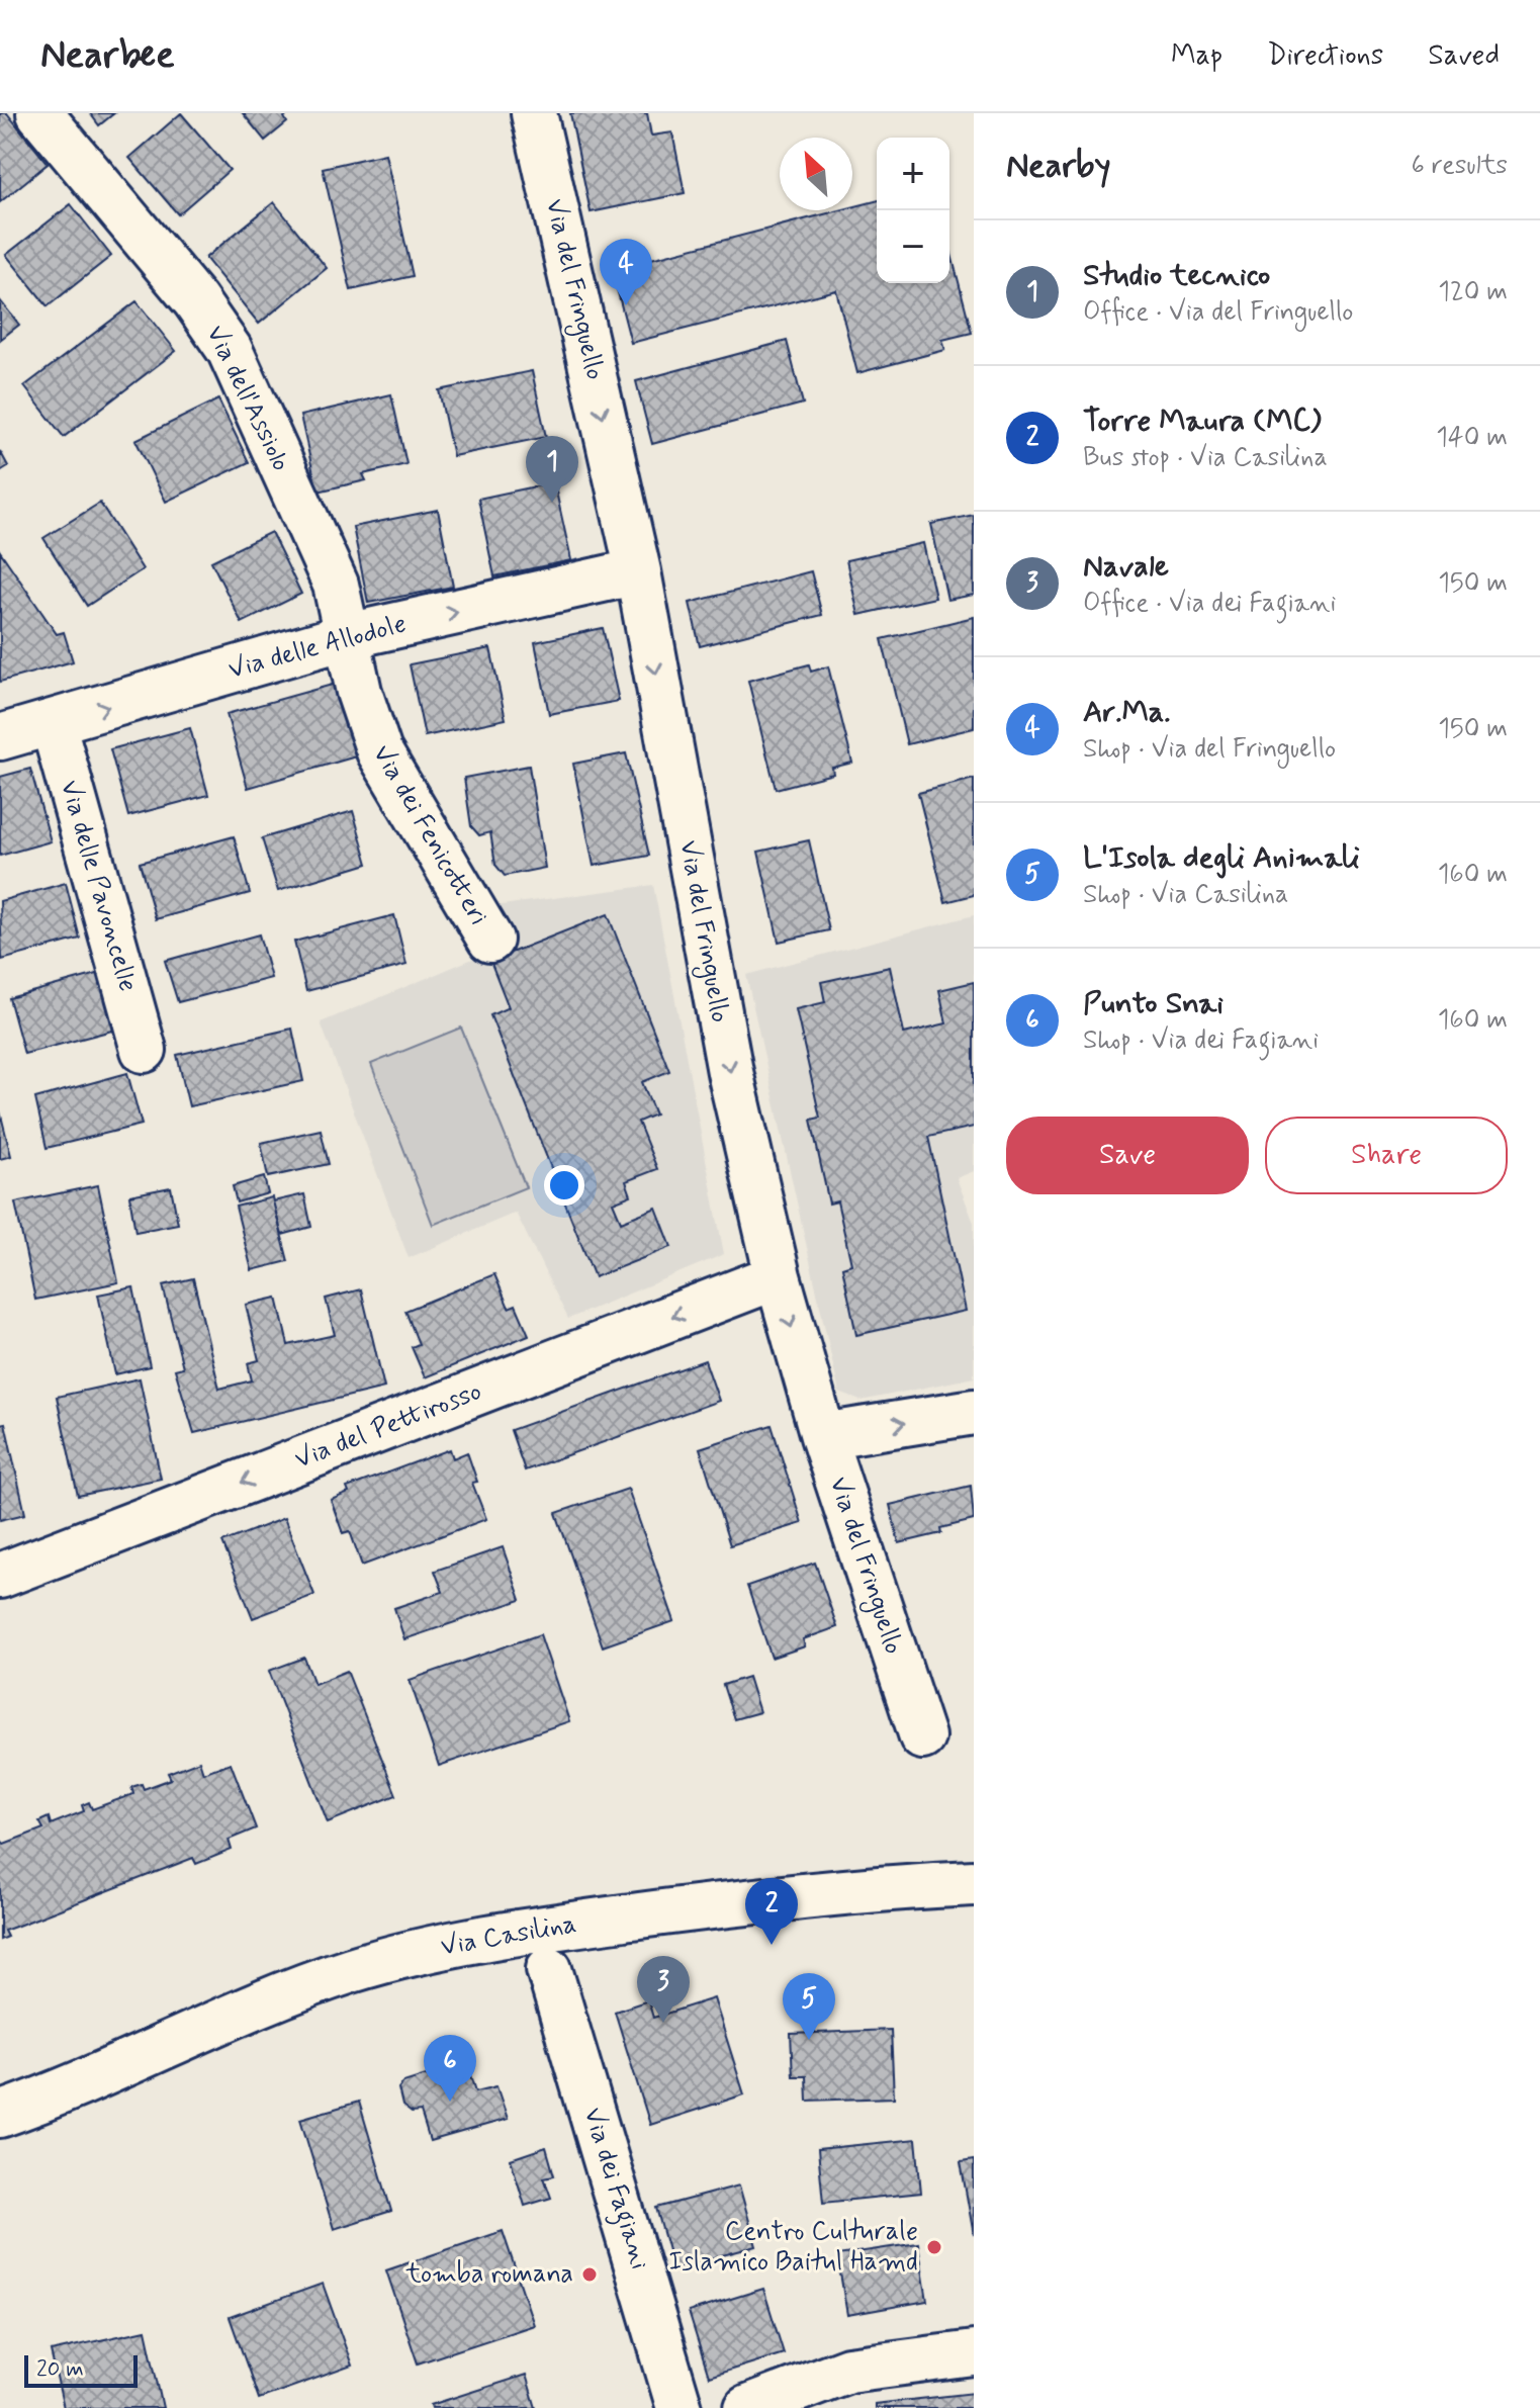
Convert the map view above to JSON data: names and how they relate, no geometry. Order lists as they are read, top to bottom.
{
  "streets": {
    "street": [
      "Via del Fringuello",
      "Via dell'Assiolo",
      "Via delle Allodole",
      "Via dei Fenicotteri",
      "Via delle Pavoncelle",
      "Via del Pettirosso",
      "Via Casilina",
      "Via dei Fagiani"
    ]
  },
  "crossings": [
    ["Via del Fringuello", "Via delle Allodole"],
    ["Via del Fringuello", "Via del Pettirosso"],
    ["Via dell'Assiolo", "Via delle Allodole"],
    ["Via dell'Assiolo", "Via dei Fenicotteri"],
    ["Via delle Allodole", "Via dei Fenicotteri"],
    ["Via delle Allodole", "Via delle Pavoncelle"]
  ],
  "one_way": ["Via del Fringuello", "Via delle Allodole", "Via del Pettirosso"],
  "places": ["Centro Culturale Islamico Baitul Hamd", "tomba romana"],
  "scale_bar": "20 m",
  "north": "top left",
  "page": {
    "header": "Nearbee",
    "nav": ["Map", "Directions", "Saved"],
    "heading": ["Nearby", "6 results"],
    "map_buttons": ["+", "−"],
    "list": [
      {
        "mark": "1",
        "name": "Studio tecnico",
        "note": "Office · Via del Fringuello",
        "value": "120 m"
      },
      {
        "mark": "2",
        "name": "Torre Maura (MC)",
        "note": "Bus stop · Via Casilina",
        "value": "140 m"
      },
      {
        "mark": "3",
        "name": "Navale",
        "note": "Office · Via dei Fagiani",
        "value": "150 m"
      },
      {
        "mark": "4",
        "name": "Ar.Ma.",
        "note": "Shop · Via del Fringuello",
        "value": "150 m"
      },
      {
        "mark": "5",
        "name": "L'Isola degli Animali",
        "note": "Shop · Via Casilina",
        "value": "160 m"
      },
      {
        "mark": "6",
        "name": "Punto Snai",
        "note": "Shop · Via dei Fagiani",
        "value": "160 m"
      }
    ],
    "pins": [
      "4",
      "1",
      "2",
      "3",
      "5",
      "6"
    ],
    "buttons": ["Save", "Share"],
    "scale": "20 m"
  }
}
